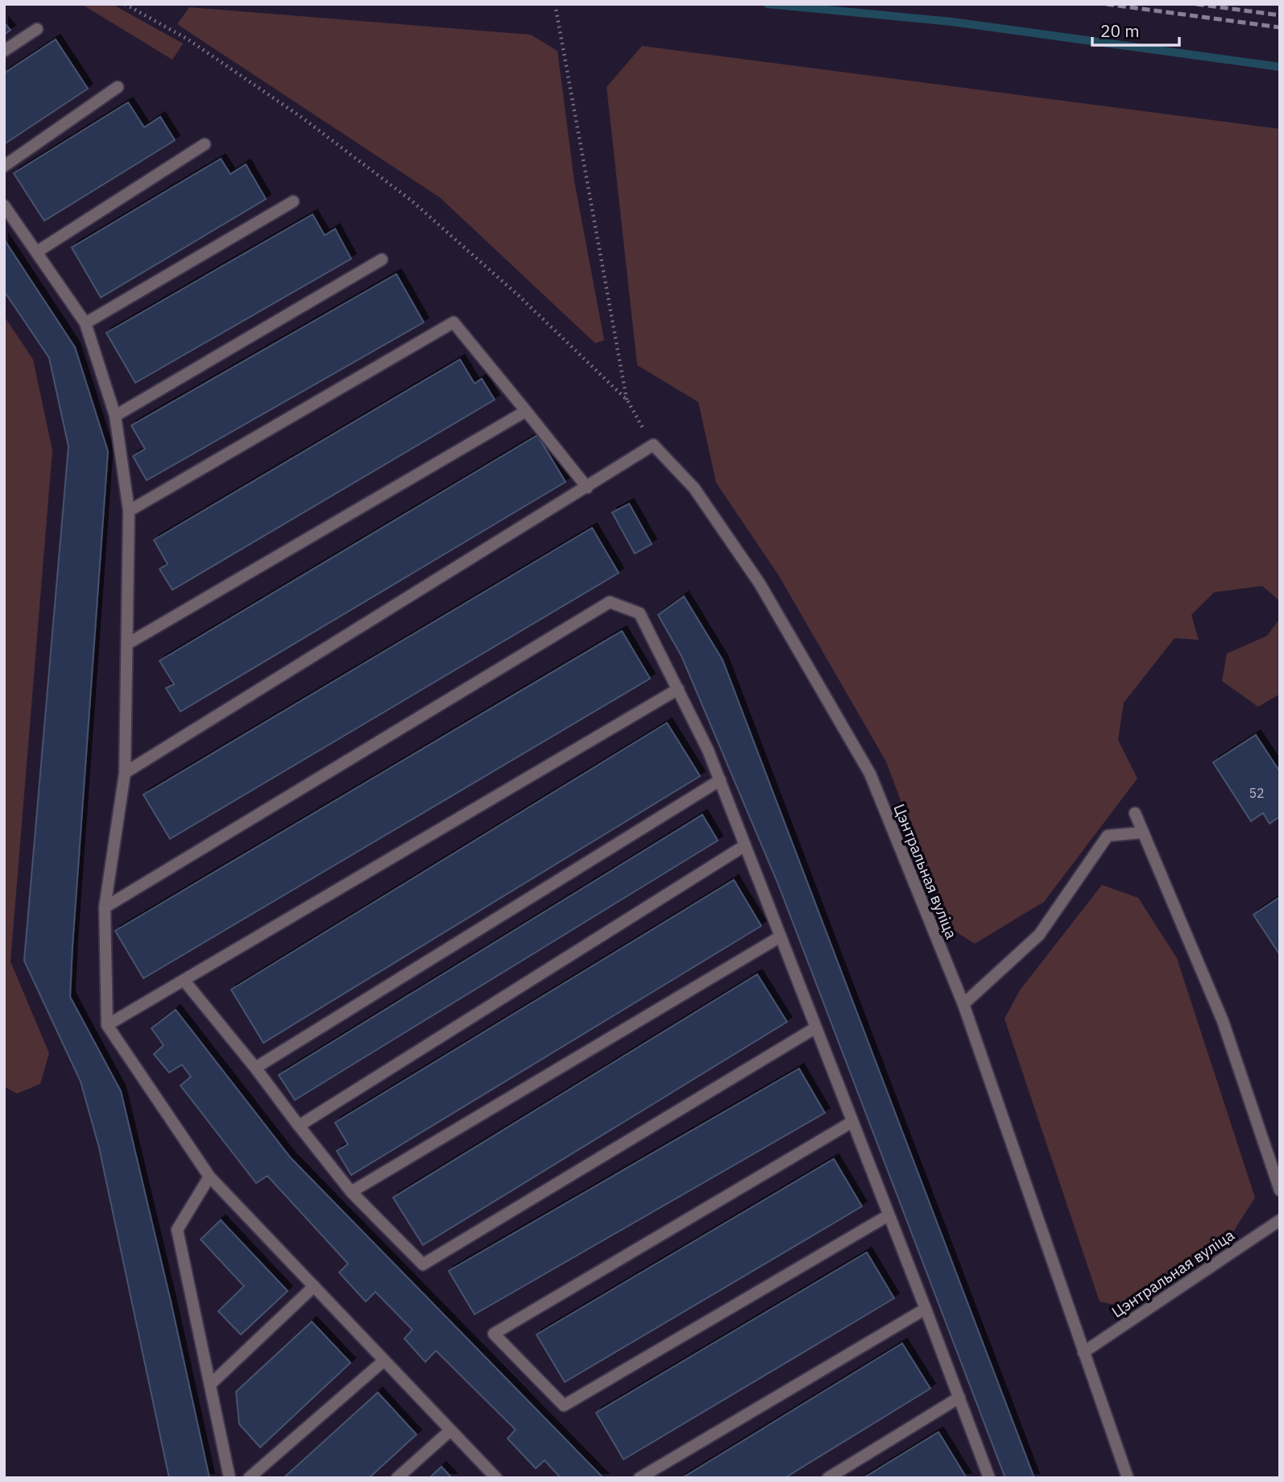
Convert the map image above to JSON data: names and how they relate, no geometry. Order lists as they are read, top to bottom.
{
  "streets": {
    "street": ["Цэнтральная вуліца"]
  },
  "house_numbers": ["52"],
  "scale_bar": "20 m"
}
